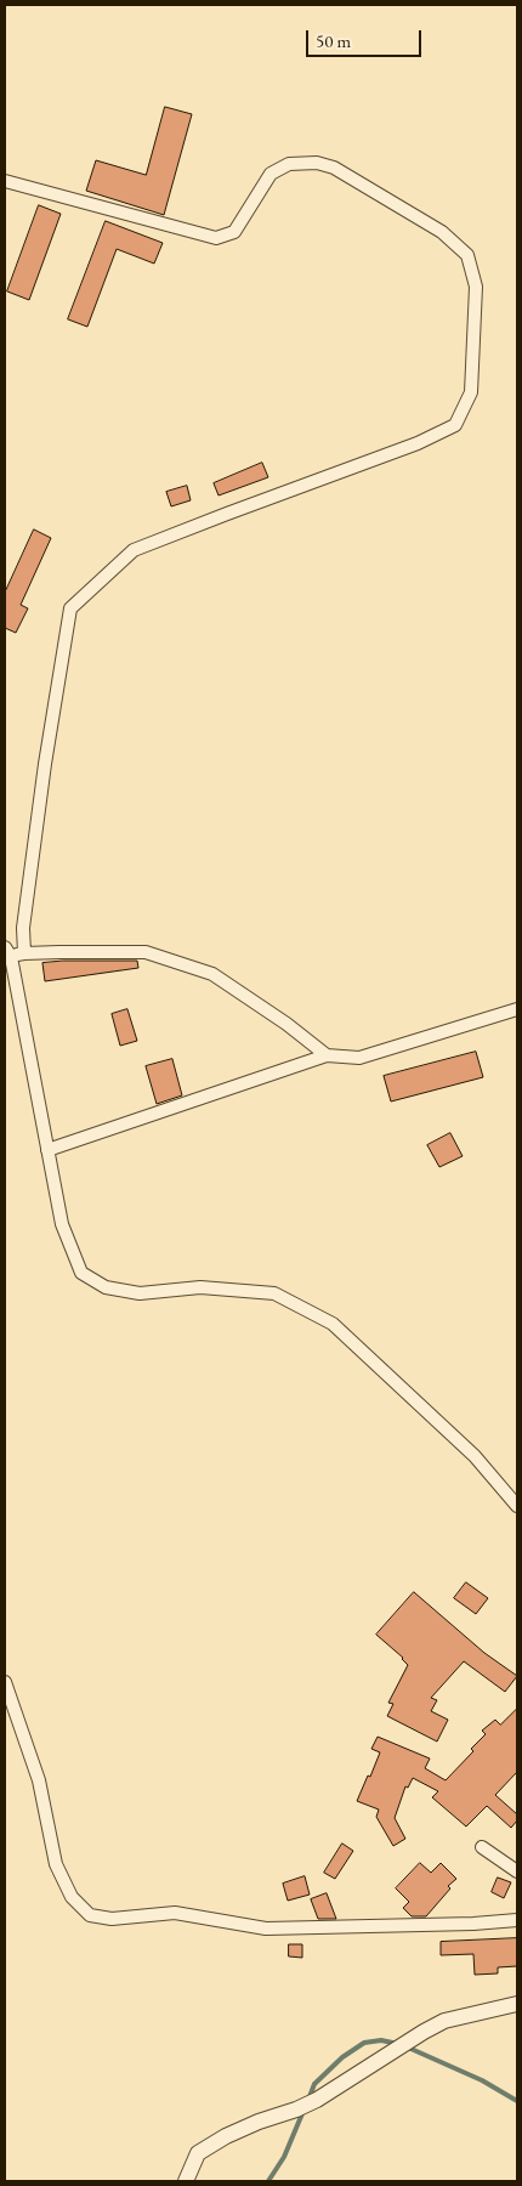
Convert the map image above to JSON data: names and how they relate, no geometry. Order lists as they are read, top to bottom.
{
  "scale_bar": "50 m"
}
